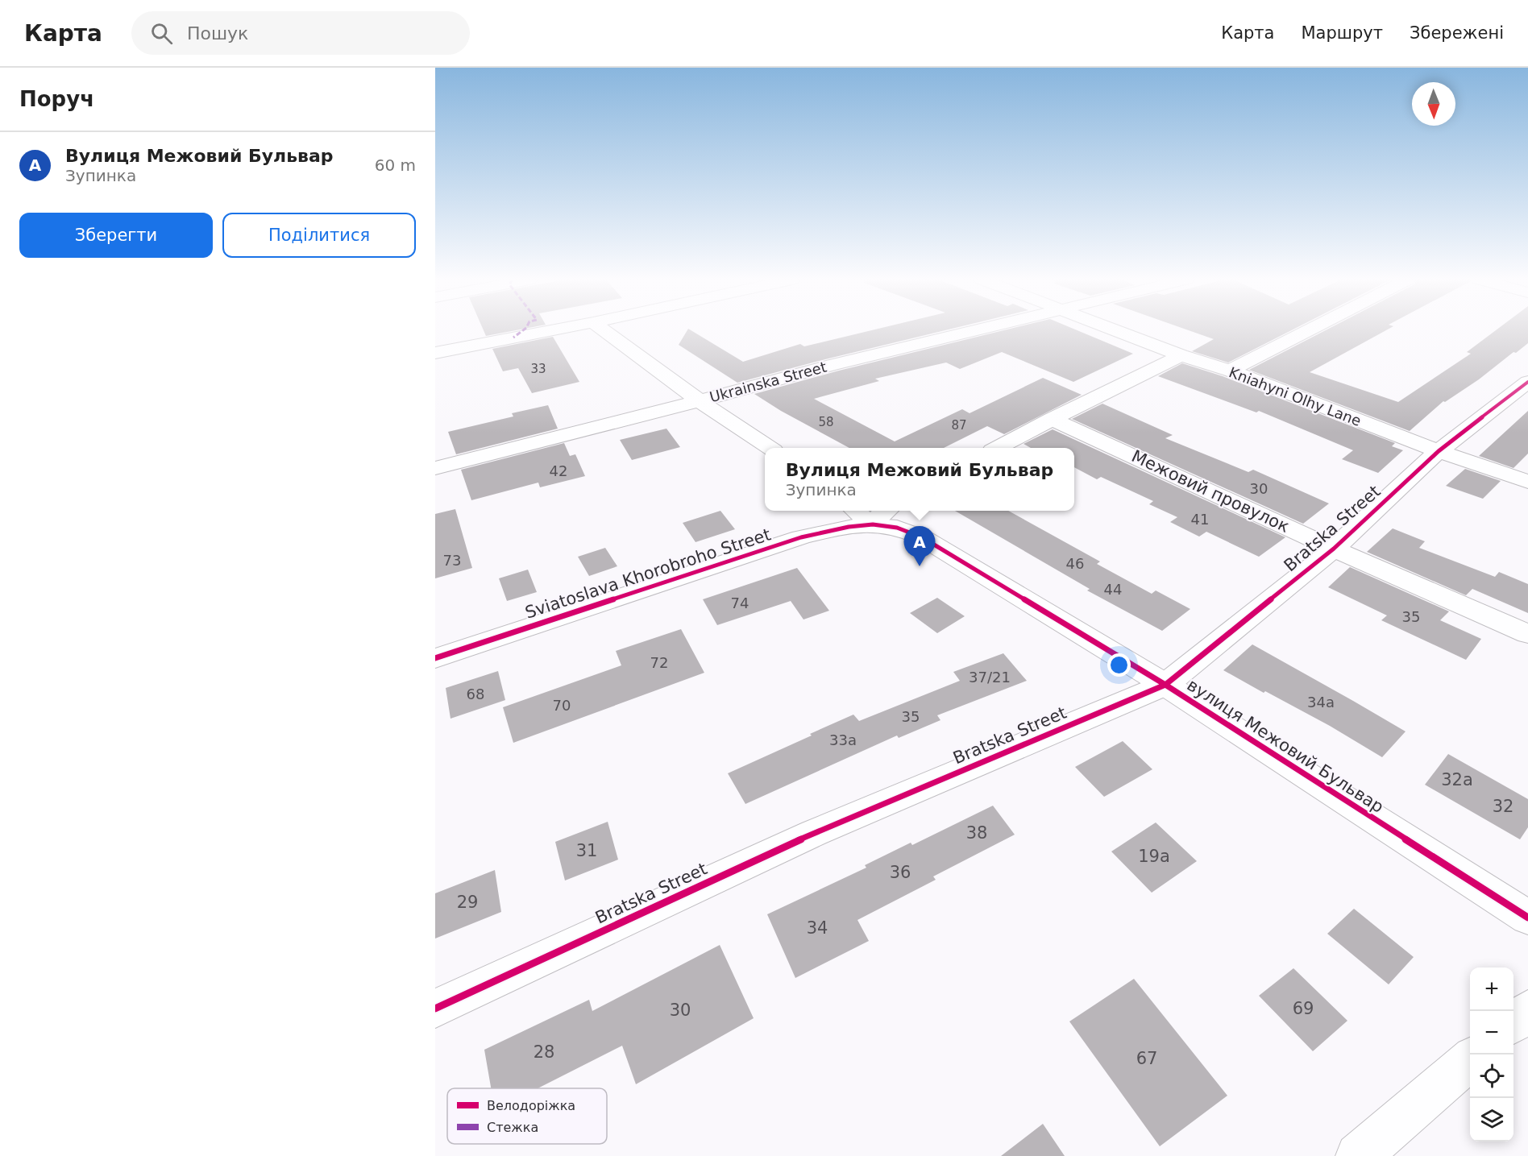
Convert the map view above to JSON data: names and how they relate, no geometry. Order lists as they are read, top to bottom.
{
  "streets": {
    "street": [
      "Ukrainska Street",
      "Kniahyni Olhy Lane",
      "Межовий провулок",
      "Bratska Street",
      "Sviatoslava Khorobroho Street",
      "вулиця Межовий Бульвар"
    ]
  },
  "crossings": [
    ["Kniahyni Olhy Lane", "Bratska Street"],
    ["Межовий провулок", "Bratska Street"],
    ["Bratska Street", "вулиця Межовий Бульвар"],
    ["Sviatoslava Khorobroho Street", "вулиця Межовий Бульвар"]
  ],
  "house_numbers": [
    "33",
    "58",
    "87",
    "42",
    "30",
    "41",
    "73",
    "46",
    "44",
    "74",
    "35",
    "72",
    "37/21",
    "68",
    "34а",
    "70",
    "35",
    "33а",
    "32а",
    "32",
    "38",
    "31",
    "19а",
    "36",
    "29",
    "34",
    "69",
    "30",
    "28",
    "67"
  ],
  "legend": ["Велодоріжка", "Стежка"],
  "north": "bottom",
  "page": {
    "header": "Карта",
    "search": "Пошук",
    "nav": ["Карта", "Маршрут", "Збережені"],
    "heading": "Поруч",
    "list": [
      {
        "mark": "A",
        "name": "Вулиця Межовий Бульвар",
        "note": "Зупинка",
        "value": "60 m"
      }
    ],
    "buttons": ["Зберегти", "Поділитися"],
    "popup": ["Вулиця Межовий Бульвар", "Зупинка"],
    "pins": "A",
    "map_buttons": ["+", "−"]
  }
}
